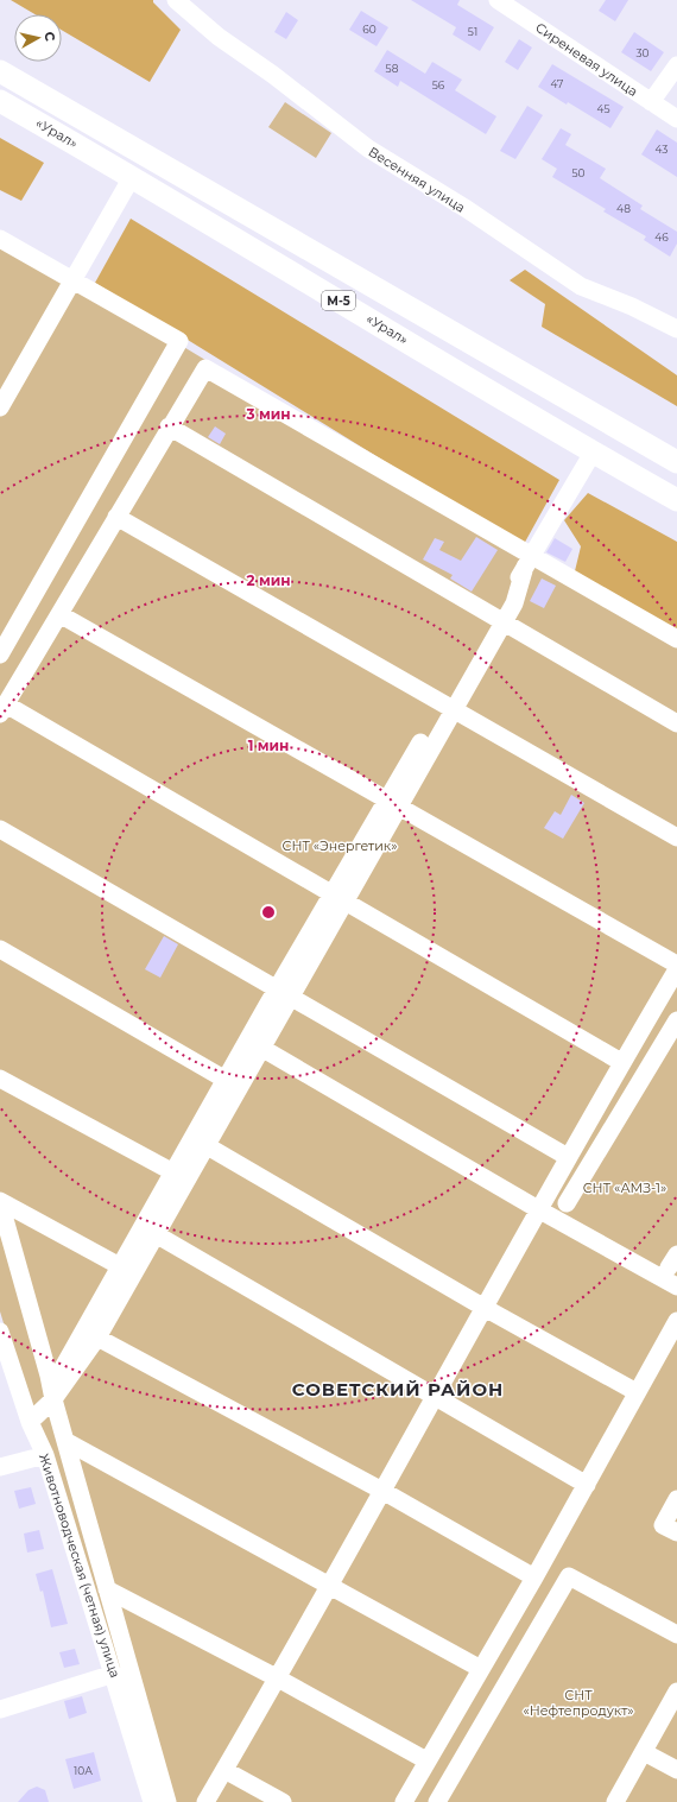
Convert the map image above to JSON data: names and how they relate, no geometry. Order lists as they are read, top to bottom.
{
  "streets": {
    "main road": ["«Урал»", "М-5"],
    "street": ["Сиреневая улица", "Весенняя улица", "Животноводческая (четная) улица"]
  },
  "districts": ["СОВЕТСКИЙ РАЙОН"],
  "parks": ["СНТ «Энергетик»", "СНТ «АМЗ-1»", "СНТ «Нефтепродукт»"],
  "house_numbers": [
    "60",
    "51",
    "30",
    "58",
    "47",
    "56",
    "45",
    "43",
    "50",
    "48",
    "46",
    "10А"
  ],
  "north": "right",
  "rings": ["3 мин", "2 мин", "1 мин"]
}
